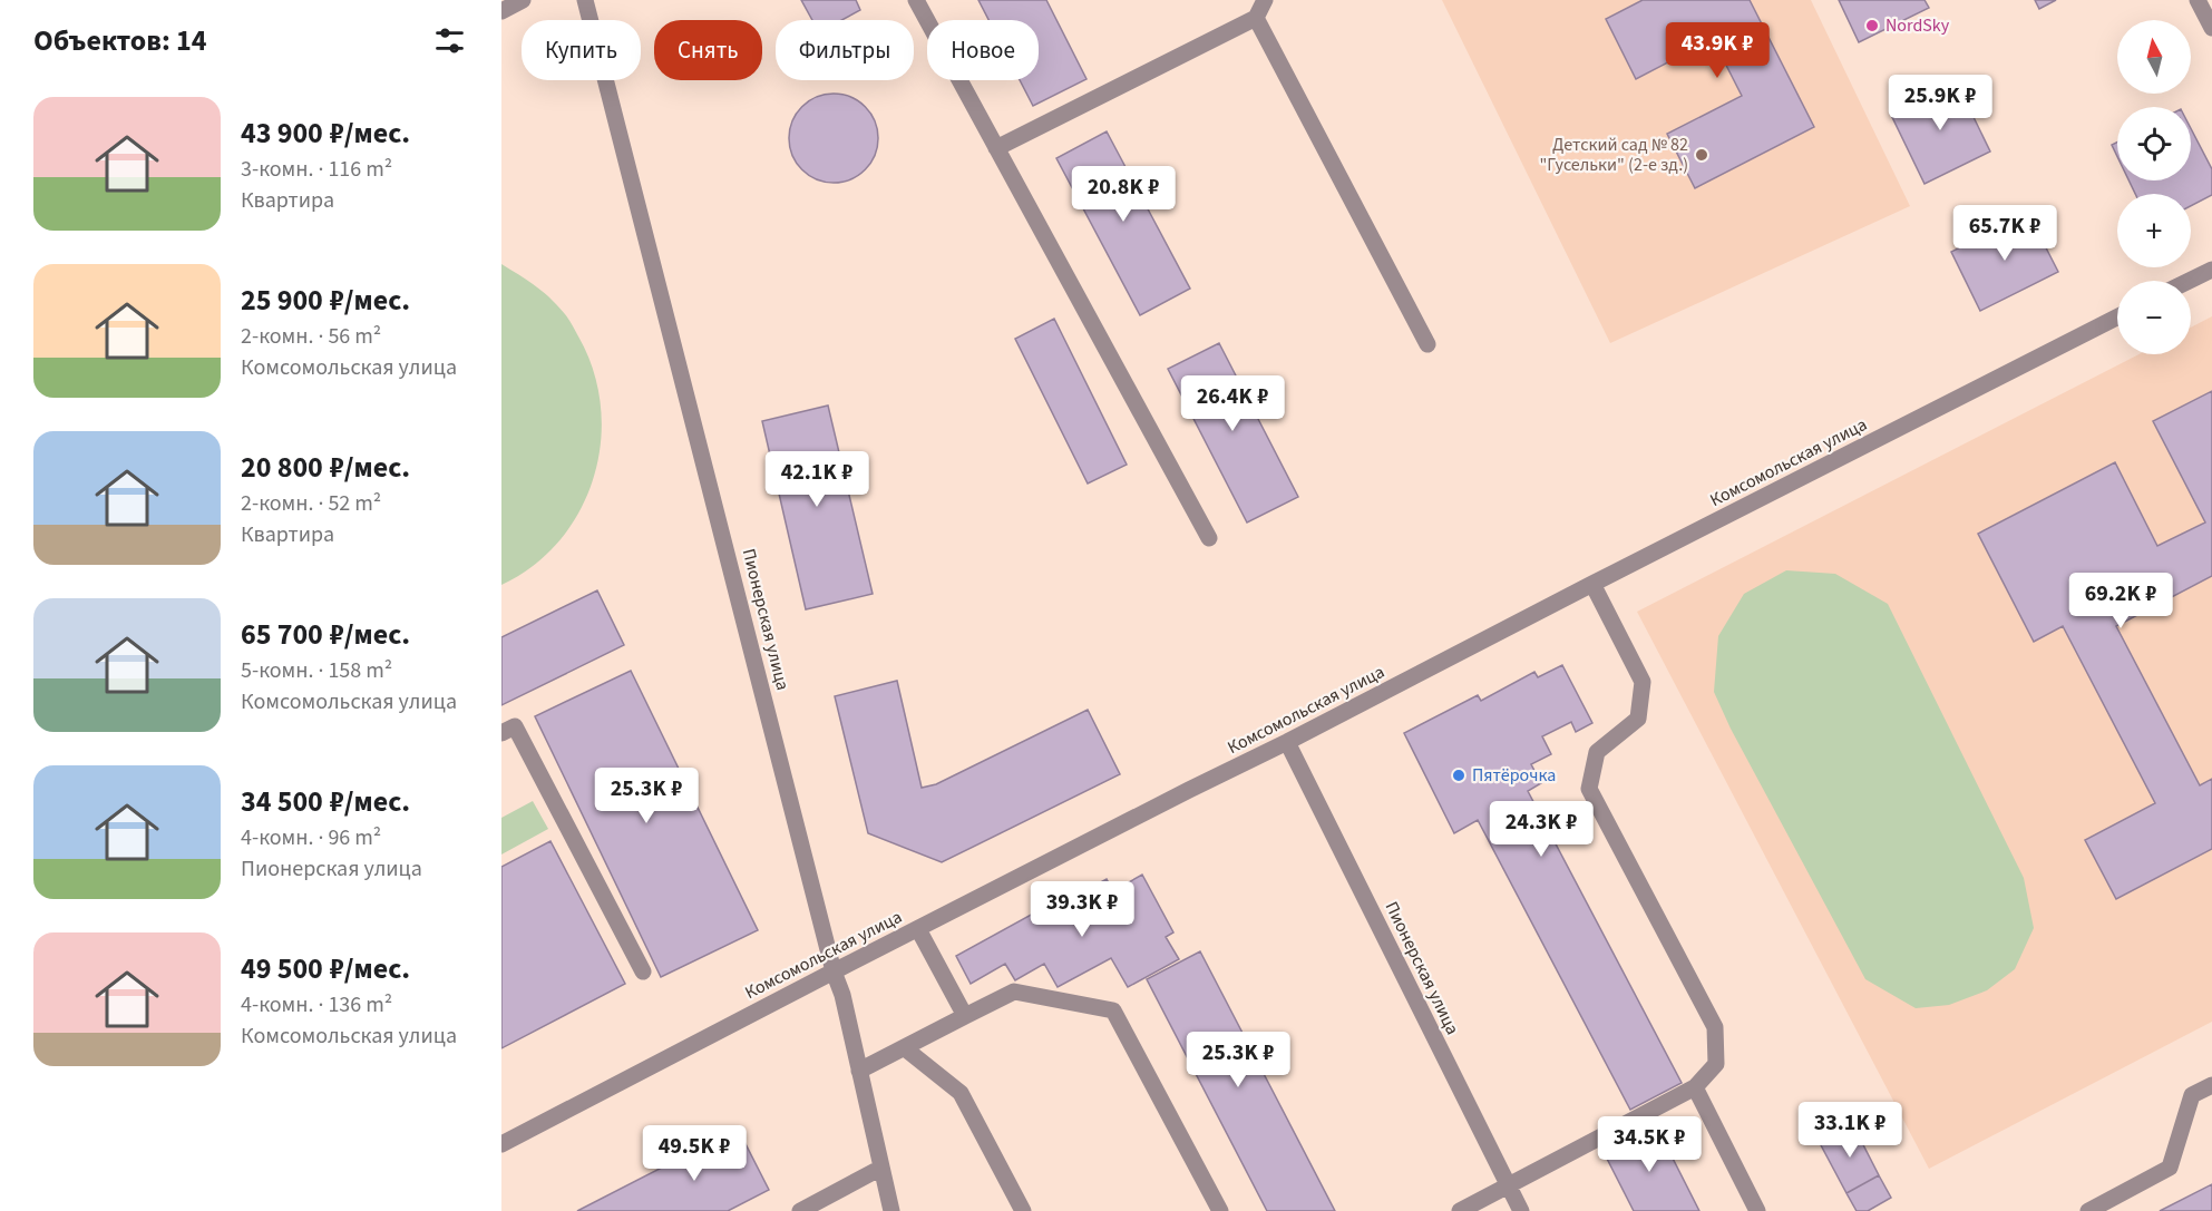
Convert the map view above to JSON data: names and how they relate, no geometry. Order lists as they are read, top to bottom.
{
  "streets": {
    "street": ["Комсомольская улица", "Пионерская улица"]
  },
  "crossings": [
    ["Комсомольская улица", "Пионерская улица"]
  ],
  "places": ["NordSky", "Детский сад № 82 \"Гусельки\" (2-е зд.)", "Пятёрочка"],
  "north": "top",
  "page": {
    "heading": "Объектов: 14",
    "map_buttons": ["+", "−"],
    "chip": [
      "Купить",
      "Снять",
      "Фильтры",
      "Новое"
    ],
    "price": [
      "43.9K ₽",
      "25.9K ₽",
      "20.8K ₽",
      "65.7K ₽",
      "26.4K ₽",
      "42.1K ₽",
      "69.2K ₽",
      "25.3K ₽",
      "24.3K ₽",
      "39.3K ₽",
      "25.3K ₽",
      "33.1K ₽",
      "34.5K ₽",
      "49.5K ₽"
    ],
    "list": [
      {
        "name": "43 900 ₽/мес.",
        "note": "3-комн. · 116 m² · Квартира"
      },
      {
        "name": "25 900 ₽/мес.",
        "note": "2-комн. · 56 m² · Комсомольская улица"
      },
      {
        "name": "20 800 ₽/мес.",
        "note": "2-комн. · 52 m² · Квартира"
      },
      {
        "name": "65 700 ₽/мес.",
        "note": "5-комн. · 158 m² · Комсомольская улица"
      },
      {
        "name": "34 500 ₽/мес.",
        "note": "4-комн. · 96 m² · Пионерская улица"
      },
      {
        "name": "49 500 ₽/мес.",
        "note": "4-комн. · 136 m² · Комсомольская улица"
      }
    ]
  }
}
